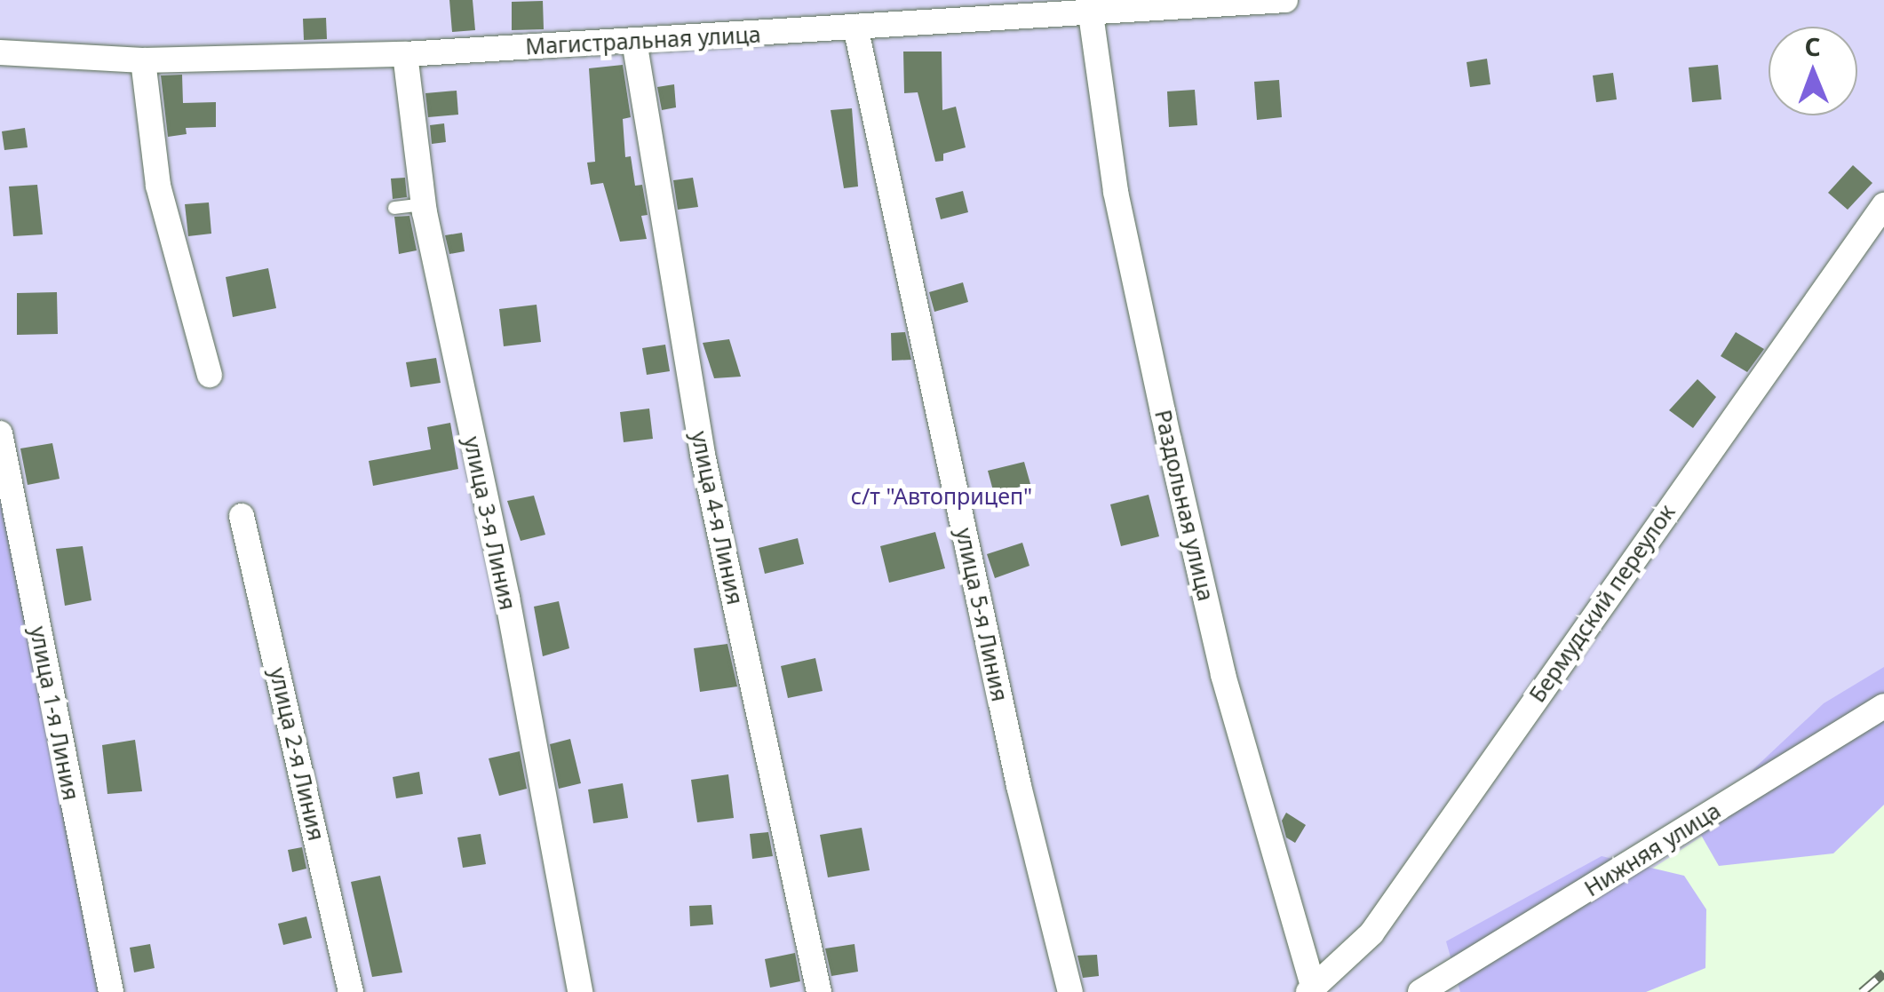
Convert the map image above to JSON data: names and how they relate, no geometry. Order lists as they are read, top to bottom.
{
  "streets": {
    "street": [
      "Магистральная улица",
      "Раздольная улица",
      "улица 4-я Линия",
      "улица 3-я Линия",
      "Бермудский переулок",
      "улица 5-я Линия",
      "улица 1-я Линия",
      "улица 2-я Линия",
      "Нижняя улица"
    ]
  },
  "crossings": [
    ["Магистральная улица", "Раздольная улица"],
    ["Магистральная улица", "улица 4-я Линия"],
    ["Магистральная улица", "улица 3-я Линия"],
    ["Магистральная улица", "улица 5-я Линия"],
    ["Раздольная улица", "Бермудский переулок"]
  ],
  "parks": ["с/т \"Автоприцеп\""],
  "north": "top"
}
